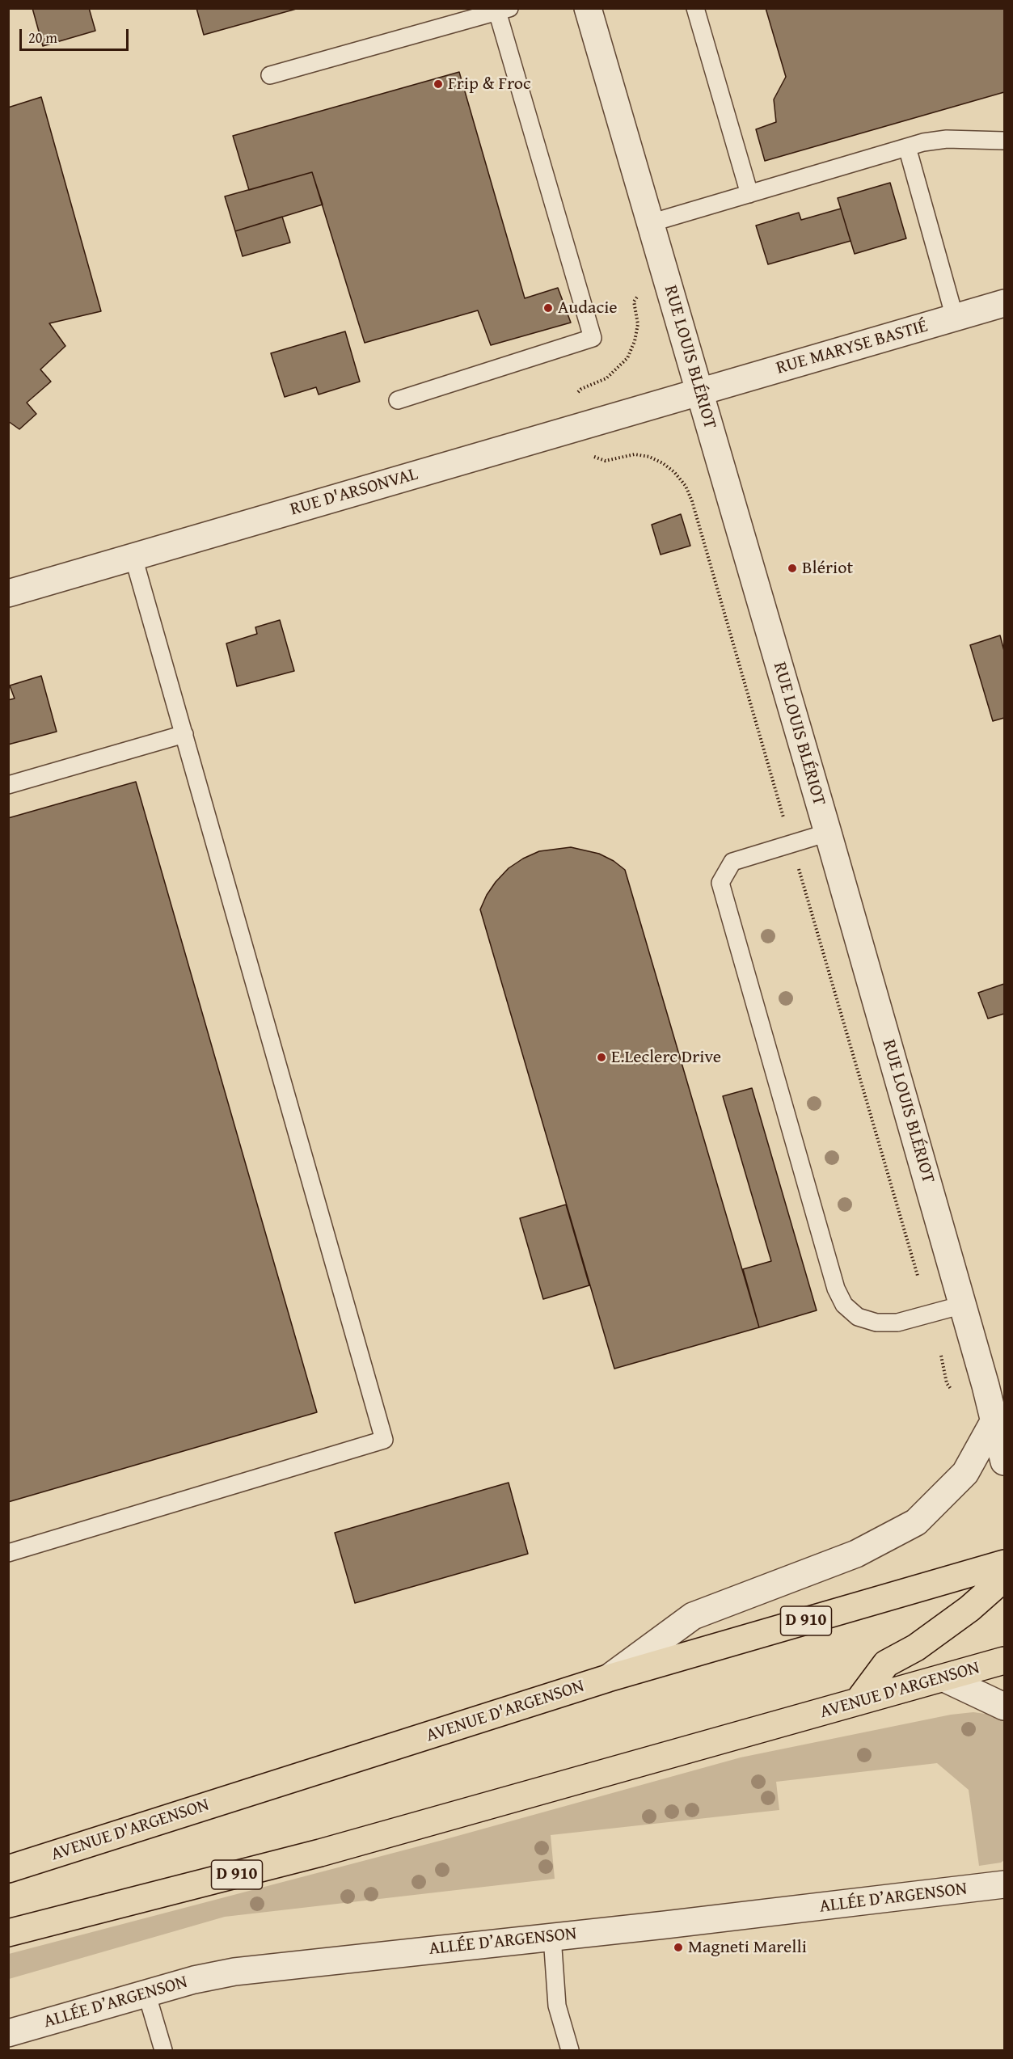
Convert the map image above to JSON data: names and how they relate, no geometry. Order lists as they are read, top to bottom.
{
  "streets": {
    "main road": ["D 910", "AVENUE D'ARGENSON"],
    "street": [
      "RUE MARYSE BASTIÉ",
      "RUE LOUIS BLÉRIOT",
      "RUE D'ARSONVAL",
      "ALLÉE D’ARGENSON"
    ]
  },
  "crossings": [
    ["RUE MARYSE BASTIÉ", "RUE LOUIS BLÉRIOT"],
    ["RUE MARYSE BASTIÉ", "RUE D'ARSONVAL"],
    ["RUE LOUIS BLÉRIOT", "RUE D'ARSONVAL"]
  ],
  "places": [
    "Frip & Froc",
    "Audacie",
    "Blériot",
    "E.Leclerc Drive",
    "Magneti Marelli"
  ],
  "scale_bar": "20 m"
}
